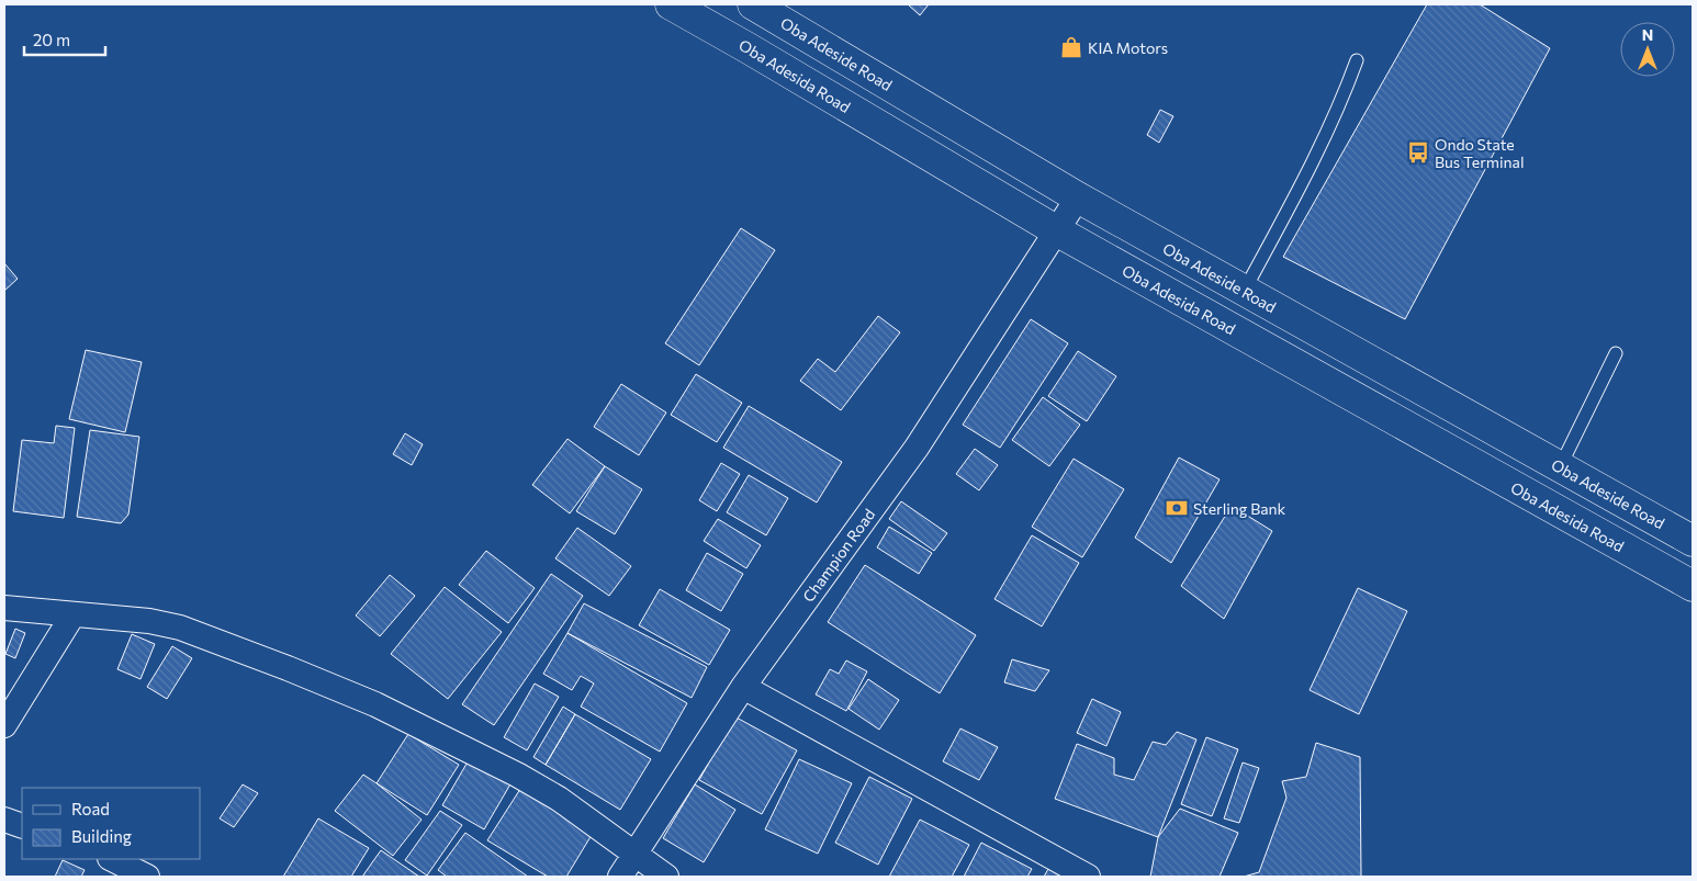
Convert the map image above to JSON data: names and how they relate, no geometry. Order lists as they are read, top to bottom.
{
  "streets": {
    "main road": ["Oba Adeside Road", "Oba Adesida Road"],
    "street": ["Champion Road"]
  },
  "crossings": [
    ["Oba Adeside Road", "Champion Road"],
    ["Oba Adesida Road", "Champion Road"]
  ],
  "places": {
    "shop": ["KIA Motors"],
    "bus stop": ["Ondo State Bus Terminal"],
    "bank": ["Sterling Bank"]
  },
  "legend": ["Road", "Building"],
  "scale_bar": "20 m",
  "north": "top"
}
